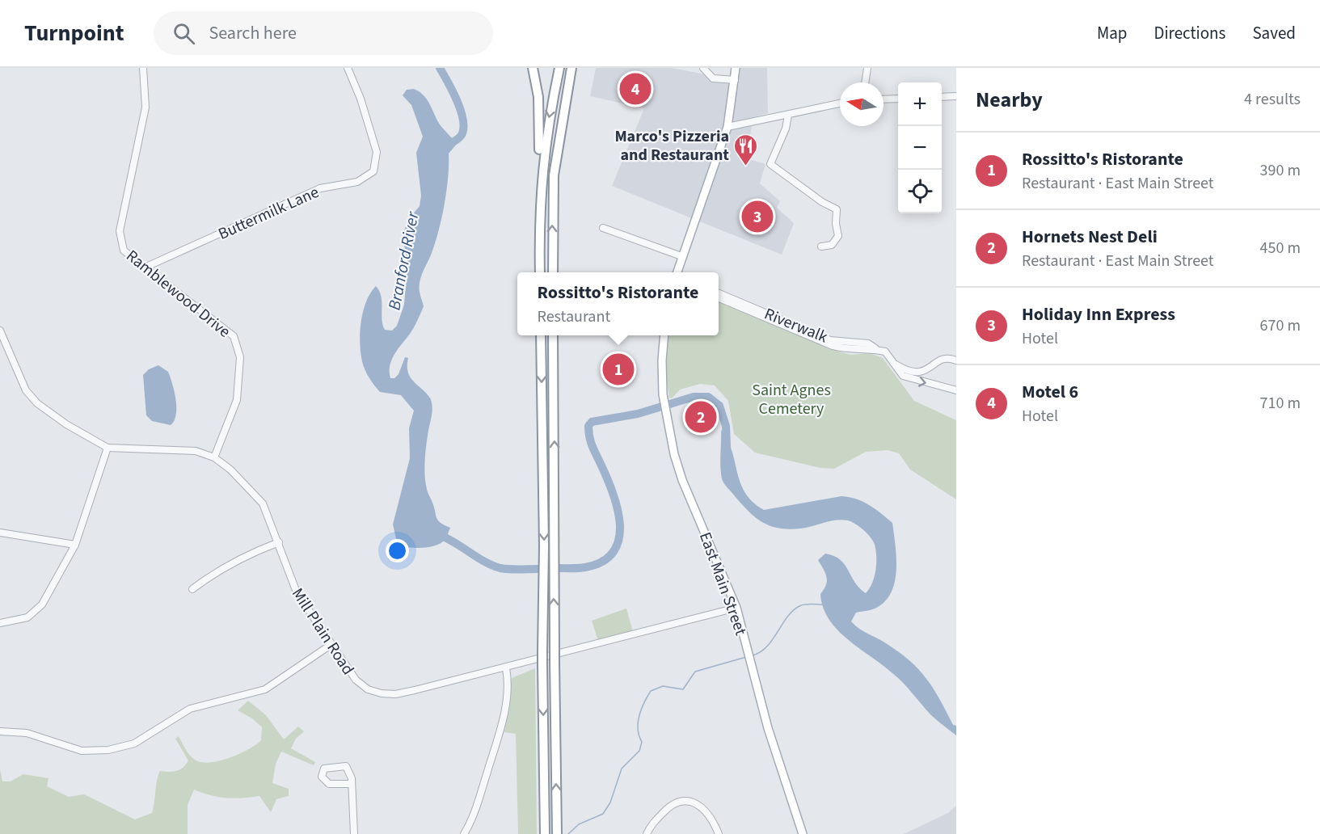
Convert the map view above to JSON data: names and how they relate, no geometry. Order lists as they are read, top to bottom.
{
  "streets": {
    "main road": ["East Main Street"],
    "street": [
      "Buttermilk Lane",
      "Ramblewood Drive",
      "Riverwalk",
      "Mill Plain Road"
    ]
  },
  "crossings": [
    ["Buttermilk Lane", "Ramblewood Drive"],
    ["Ramblewood Drive", "Mill Plain Road"],
    ["East Main Street", "Mill Plain Road"]
  ],
  "water": ["Branford River"],
  "parks": ["Saint Agnes Cemetery"],
  "places": {
    "restaurant": ["Marco's Pizzeria and Restaurant"]
  },
  "north": "left",
  "page": {
    "header": "Turnpoint",
    "search": "Search here",
    "nav": ["Map", "Directions", "Saved"],
    "heading": ["Nearby", "4 results"],
    "pins": [
      "4",
      "3",
      "1",
      "2"
    ],
    "map_buttons": ["+", "−"],
    "list": [
      {
        "mark": "1",
        "name": "Rossitto's Ristorante",
        "note": "Restaurant · East Main Street",
        "value": "390 m"
      },
      {
        "mark": "2",
        "name": "Hornets Nest Deli",
        "note": "Restaurant · East Main Street",
        "value": "450 m"
      },
      {
        "mark": "3",
        "name": "Holiday Inn Express",
        "note": "Hotel",
        "value": "670 m"
      },
      {
        "mark": "4",
        "name": "Motel 6",
        "note": "Hotel",
        "value": "710 m"
      }
    ],
    "popup": ["Rossitto's Ristorante", "Restaurant"]
  }
}
